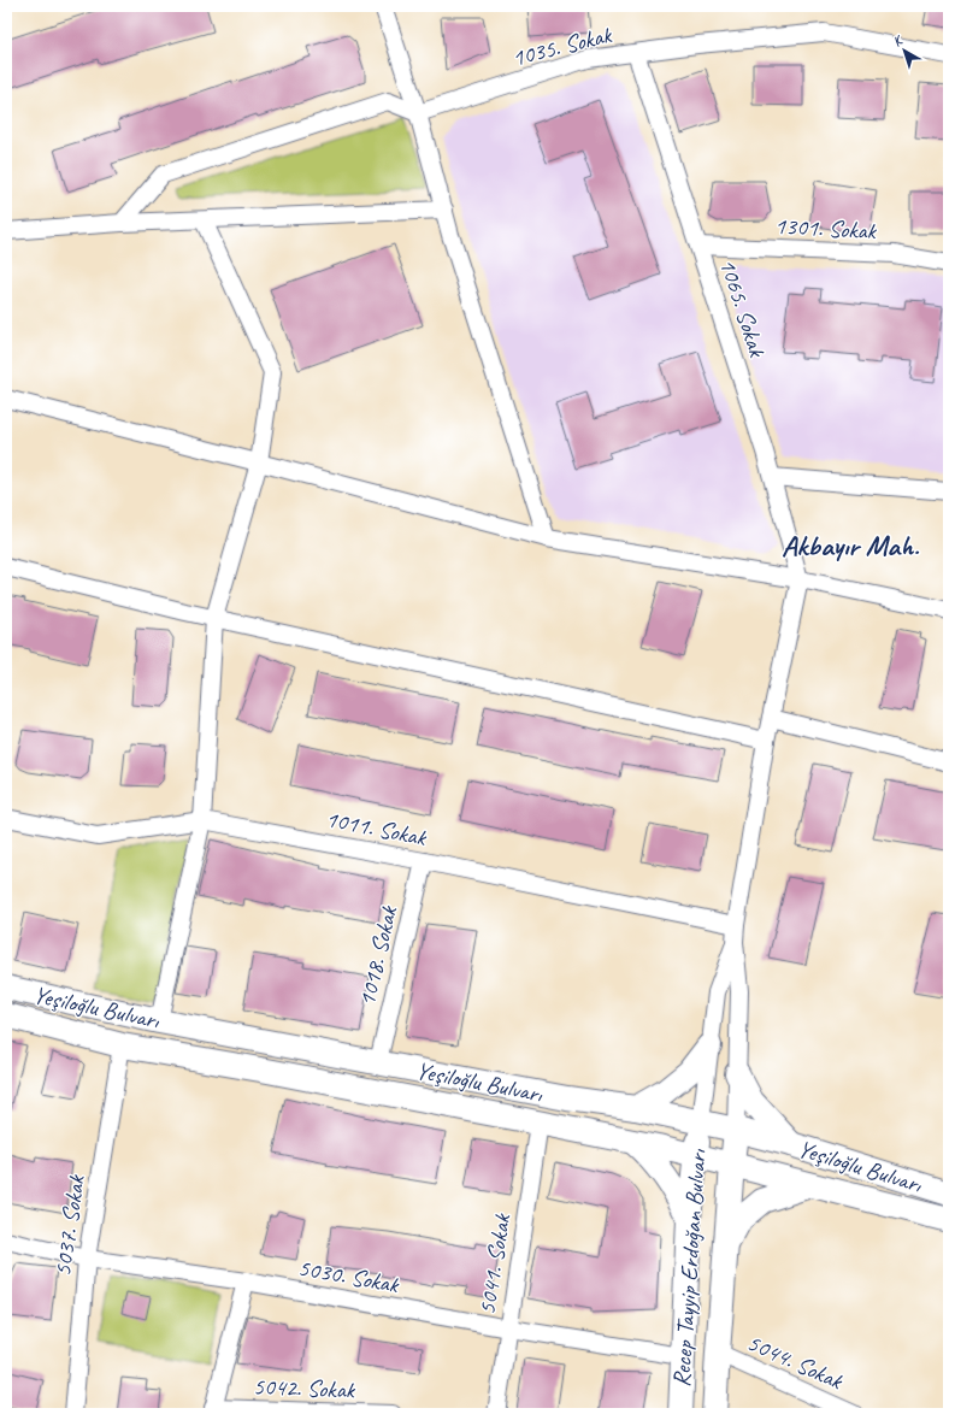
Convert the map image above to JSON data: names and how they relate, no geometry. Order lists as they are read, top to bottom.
{
  "streets": {
    "main road": ["Yeşiloğlu Bulvarı", "Recep Tayyip Erdoğan Bulvarı"],
    "street": [
      "1035. Sokak",
      "1301. Sokak",
      "1065. Sokak",
      "1011. Sokak",
      "1018. Sokak",
      "5037. Sokak",
      "5041. Sokak",
      "5030. Sokak",
      "5044. Sokak",
      "5042. Sokak"
    ]
  },
  "crossings": [
    ["1035. Sokak", "1065. Sokak"],
    ["1301. Sokak", "1065. Sokak"],
    ["1011. Sokak", "1018. Sokak"],
    ["1018. Sokak", "Yeşiloğlu Bulvarı"],
    ["Yeşiloğlu Bulvarı", "5037. Sokak"],
    ["Yeşiloğlu Bulvarı", "5041. Sokak"],
    ["Yeşiloğlu Bulvarı", "Recep Tayyip Erdoğan Bulvarı"],
    ["5037. Sokak", "5030. Sokak"],
    ["5041. Sokak", "5030. Sokak"],
    ["Recep Tayyip Erdoğan Bulvarı", "5030. Sokak"],
    ["Recep Tayyip Erdoğan Bulvarı", "5044. Sokak"]
  ],
  "districts": ["Akbayır Mah."],
  "north": "top left"
}
